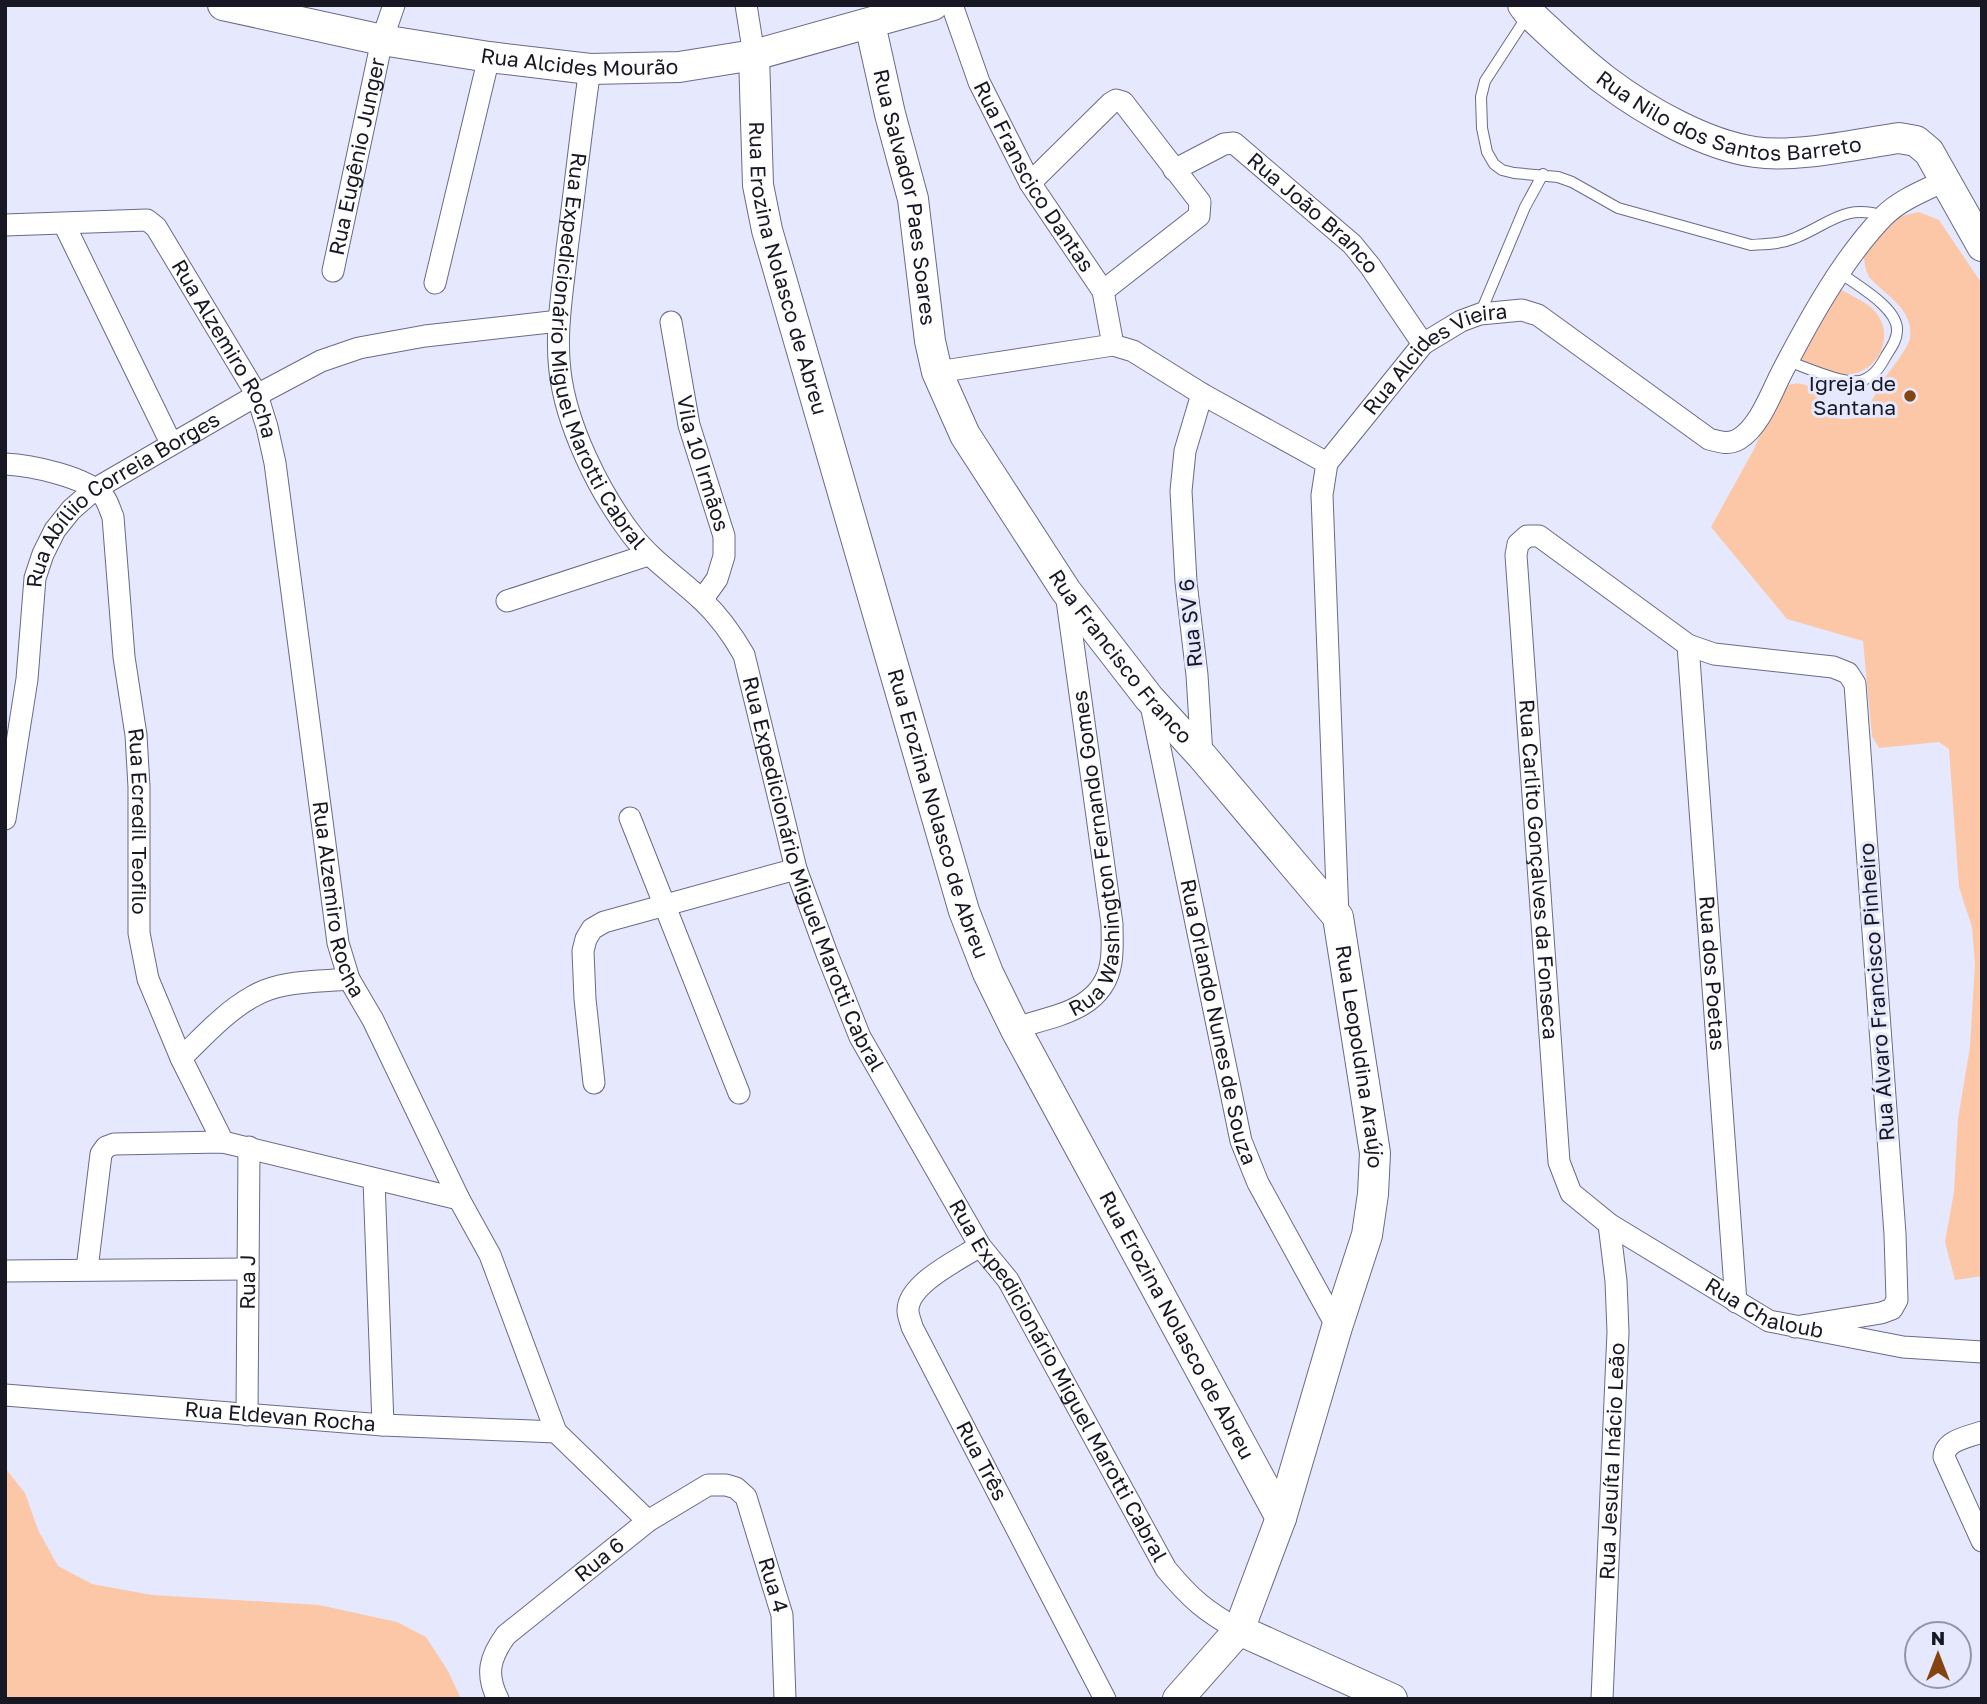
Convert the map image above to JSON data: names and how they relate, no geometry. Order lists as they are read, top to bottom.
{
  "streets": {
    "street": [
      "Rua Alcides Mourão",
      "Rua Nilo dos Santos Barreto",
      "Rua Eugênio Junger",
      "Rua Franscico Dantas",
      "Rua Salvador Paes Soares",
      "Rua João Branco",
      "Rua Erozina Nolasco de Abreu",
      "Rua Expedicionário Miguel Marotti Cabral",
      "Rua Alzemiro Rocha",
      "Rua Alcides Vieira",
      "Vila 10 Irmãos",
      "Rua Abíliio Correia Borges",
      "Rua SV 6",
      "Rua Francisco Franco",
      "Rua Ecredil Teofilo",
      "Rua Washington Fernando Gomes",
      "Rua Carlito Gonçalves da Fonseca",
      "Rua dos Poetas",
      "Rua Álvaro Francisco Pinheiro",
      "Rua Orlando Nunes de Souza",
      "Rua Leopoldina Araújo",
      "Rua J",
      "Rua Chaloub",
      "Rua Eldevan Rocha",
      "Rua Três",
      "Rua Jesuíta Inácio Leão",
      "Rua 6",
      "Rua 4"
    ]
  },
  "crossings": [
    ["Rua Alcides Mourão", "Rua Eugênio Junger"],
    ["Rua Alcides Mourão", "Rua Salvador Paes Soares"],
    ["Rua Alcides Mourão", "Rua Erozina Nolasco de Abreu"],
    ["Rua Alcides Mourão", "Rua Expedicionário Miguel Marotti Cabral"],
    ["Rua Nilo dos Santos Barreto", "Rua Alcides Vieira"],
    ["Rua Salvador Paes Soares", "Rua Francisco Franco"],
    ["Rua João Branco", "Rua Alcides Vieira"],
    ["Rua Erozina Nolasco de Abreu", "Rua Washington Fernando Gomes"],
    ["Rua Erozina Nolasco de Abreu", "Rua Leopoldina Araújo"],
    ["Rua Expedicionário Miguel Marotti Cabral", "Vila 10 Irmãos"],
    ["Rua Expedicionário Miguel Marotti Cabral", "Rua Abíliio Correia Borges"],
    ["Rua Expedicionário Miguel Marotti Cabral", "Rua Leopoldina Araújo"],
    ["Rua Expedicionário Miguel Marotti Cabral", "Rua Três"],
    ["Rua Alzemiro Rocha", "Rua Abíliio Correia Borges"],
    ["Rua Alzemiro Rocha", "Rua Eldevan Rocha"],
    ["Rua Alzemiro Rocha", "Rua 6"],
    ["Rua Alcides Vieira", "Rua Leopoldina Araújo"],
    ["Rua Abíliio Correia Borges", "Rua Ecredil Teofilo"],
    ["Rua SV 6", "Rua Francisco Franco"],
    ["Rua Francisco Franco", "Rua Washington Fernando Gomes"],
    ["Rua Francisco Franco", "Rua Orlando Nunes de Souza"],
    ["Rua Francisco Franco", "Rua Leopoldina Araújo"],
    ["Rua Carlito Gonçalves da Fonseca", "Rua dos Poetas"],
    ["Rua Carlito Gonçalves da Fonseca", "Rua Álvaro Francisco Pinheiro"],
    ["Rua Carlito Gonçalves da Fonseca", "Rua Chaloub"],
    ["Rua dos Poetas", "Rua Álvaro Francisco Pinheiro"],
    ["Rua dos Poetas", "Rua Chaloub"],
    ["Rua Álvaro Francisco Pinheiro", "Rua Chaloub"],
    ["Rua Orlando Nunes de Souza", "Rua Leopoldina Araújo"],
    ["Rua J", "Rua Eldevan Rocha"],
    ["Rua Chaloub", "Rua Jesuíta Inácio Leão"],
    ["Rua 6", "Rua 4"]
  ],
  "places": ["Igreja de Santana"],
  "north": "top"
}
